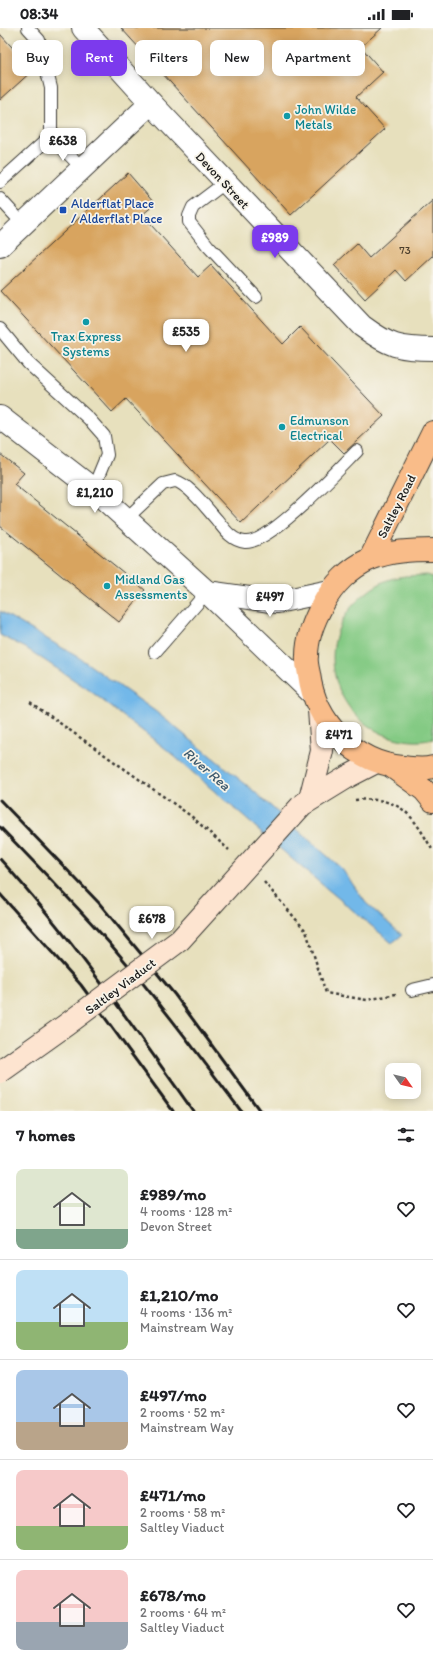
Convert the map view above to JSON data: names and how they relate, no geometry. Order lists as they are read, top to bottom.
{
  "streets": {
    "main road": ["Saltley Road", "Saltley Viaduct"],
    "street": ["Devon Street"]
  },
  "water": ["River Rea"],
  "places": {
    "other": [
      "John Wilde Metals",
      "Trax Express Systems",
      "Edmunson Electrical",
      "Midland Gas Assessments"
    ],
    "transit": ["Alderflat Place / Alderflat Place"]
  },
  "house_numbers": ["73"],
  "north": "bottom right",
  "page": {
    "status": "08:34",
    "chip": [
      "Buy",
      "Rent",
      "Filters",
      "New",
      "Apartment"
    ],
    "price": [
      "£638",
      "£989",
      "£535",
      "£1,210",
      "£497",
      "£471",
      "£678"
    ],
    "heading": "7 homes",
    "list": [
      {
        "name": "£989/mo",
        "note": "4 rooms · 128 m² · Devon Street"
      },
      {
        "name": "£1,210/mo",
        "note": "4 rooms · 136 m² · Mainstream Way"
      },
      {
        "name": "£497/mo",
        "note": "2 rooms · 52 m² · Mainstream Way"
      },
      {
        "name": "£471/mo",
        "note": "2 rooms · 58 m² · Saltley Viaduct"
      },
      {
        "name": "£678/mo",
        "note": "2 rooms · 64 m² · Saltley Viaduct"
      }
    ]
  }
}
